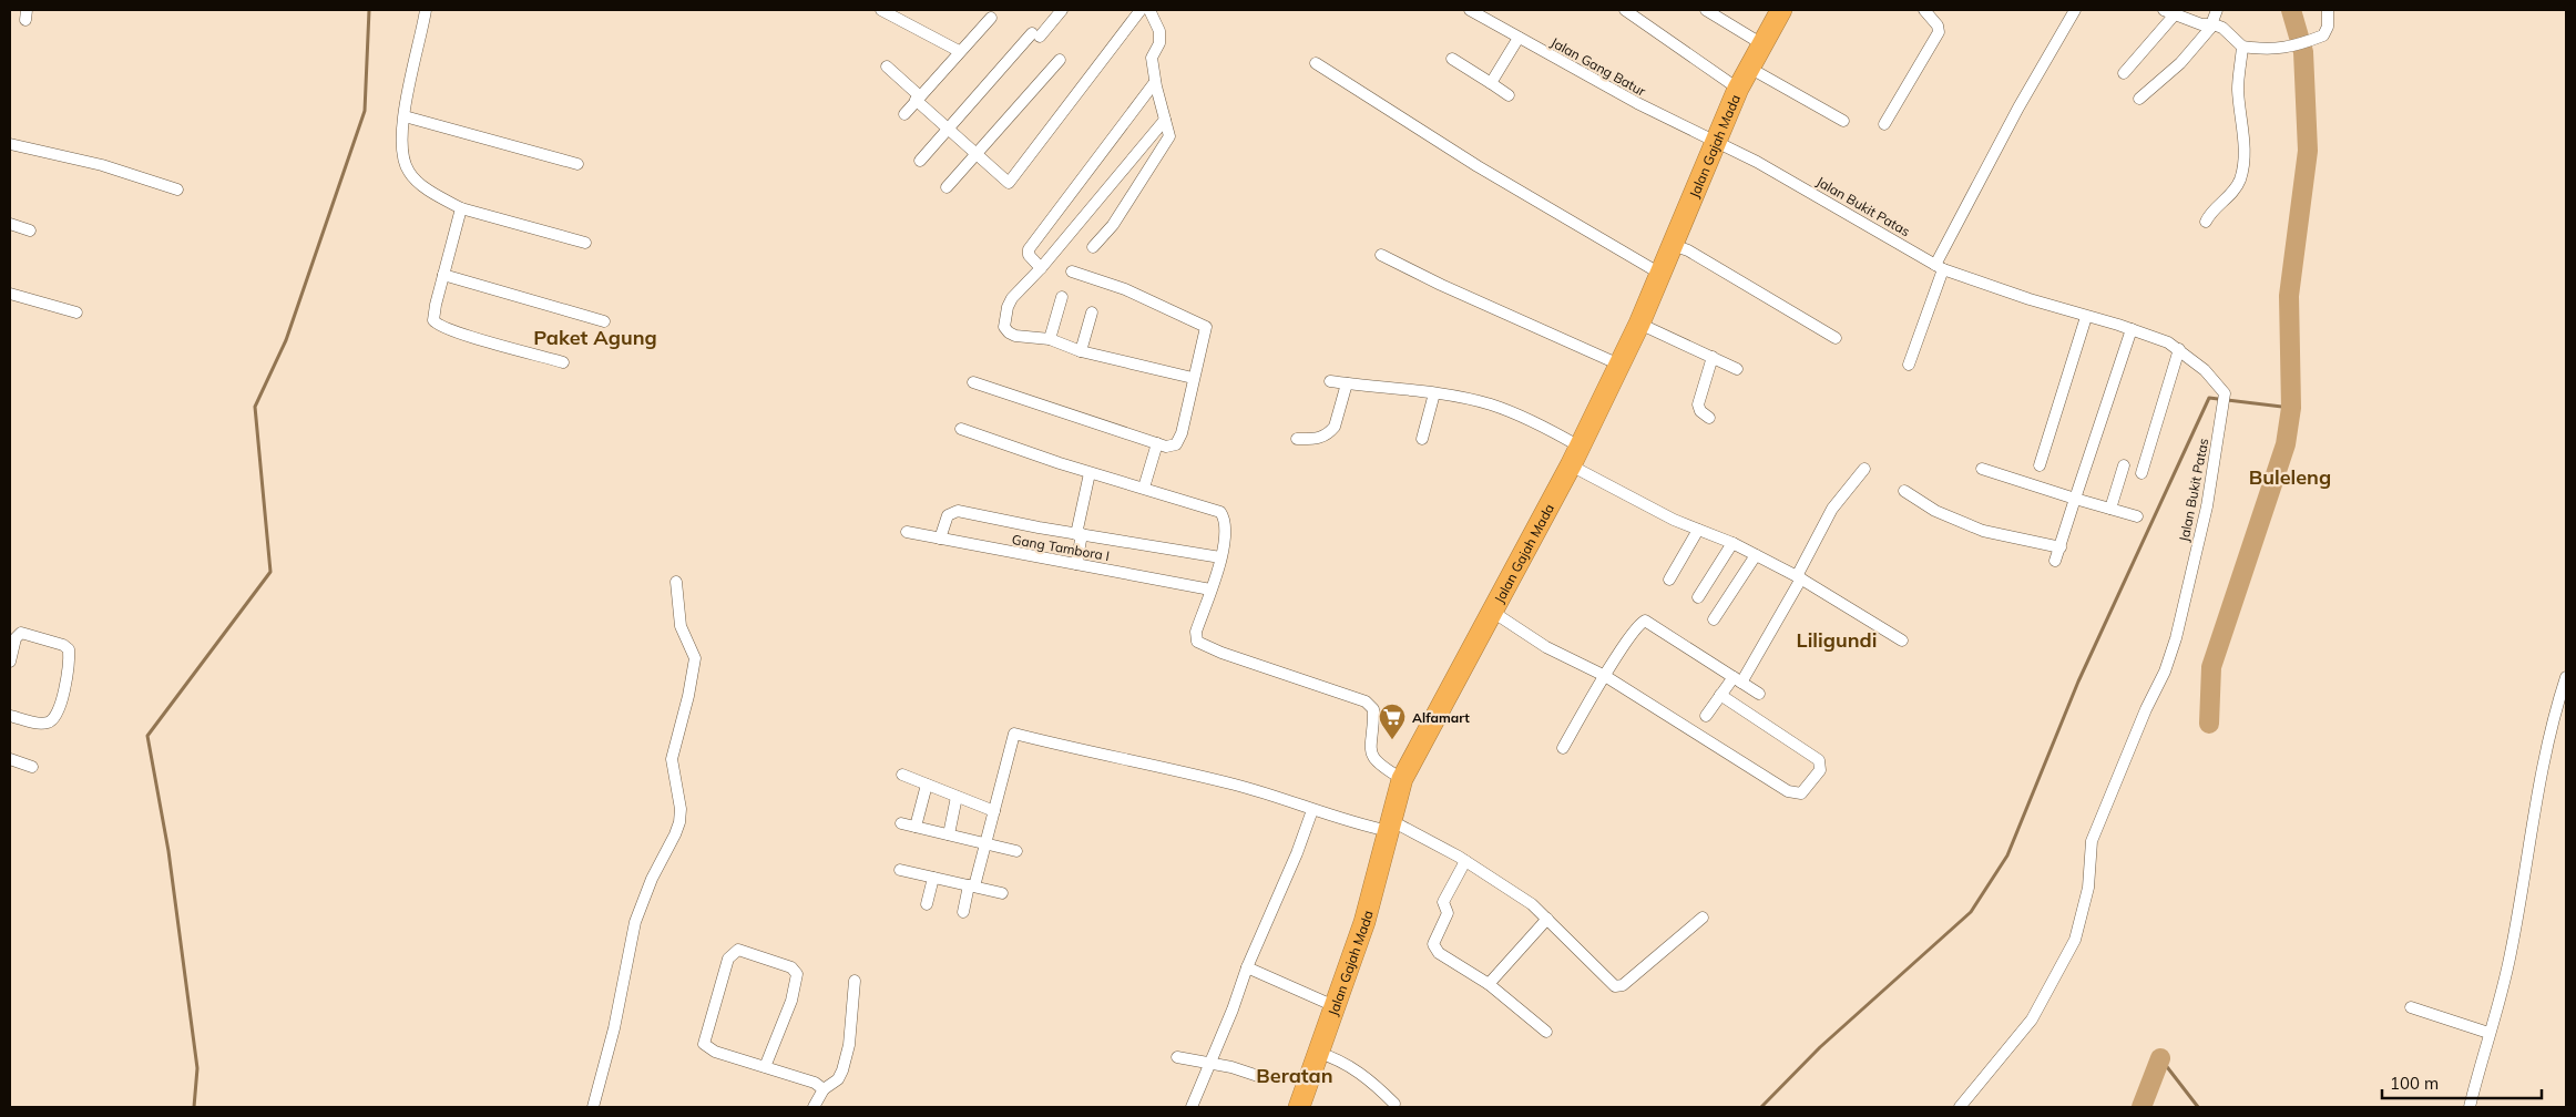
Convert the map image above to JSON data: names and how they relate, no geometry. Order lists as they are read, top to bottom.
{
  "streets": {
    "highway": ["Jalan Gajah Mada"],
    "street": ["Jalan Gang Batur", "Jalan Bukit Patas", "Gang Tambora I"]
  },
  "crossings": [
    ["Jalan Gang Batur", "Jalan Gajah Mada"],
    ["Jalan Gang Batur", "Jalan Bukit Patas"],
    ["Jalan Gajah Mada", "Jalan Bukit Patas"]
  ],
  "districts": [
    "Paket Agung",
    "Buleleng",
    "Liligundi",
    "Beratan"
  ],
  "places": {
    "supermarket": ["Alfamart"]
  },
  "scale_bar": "100 m"
}
